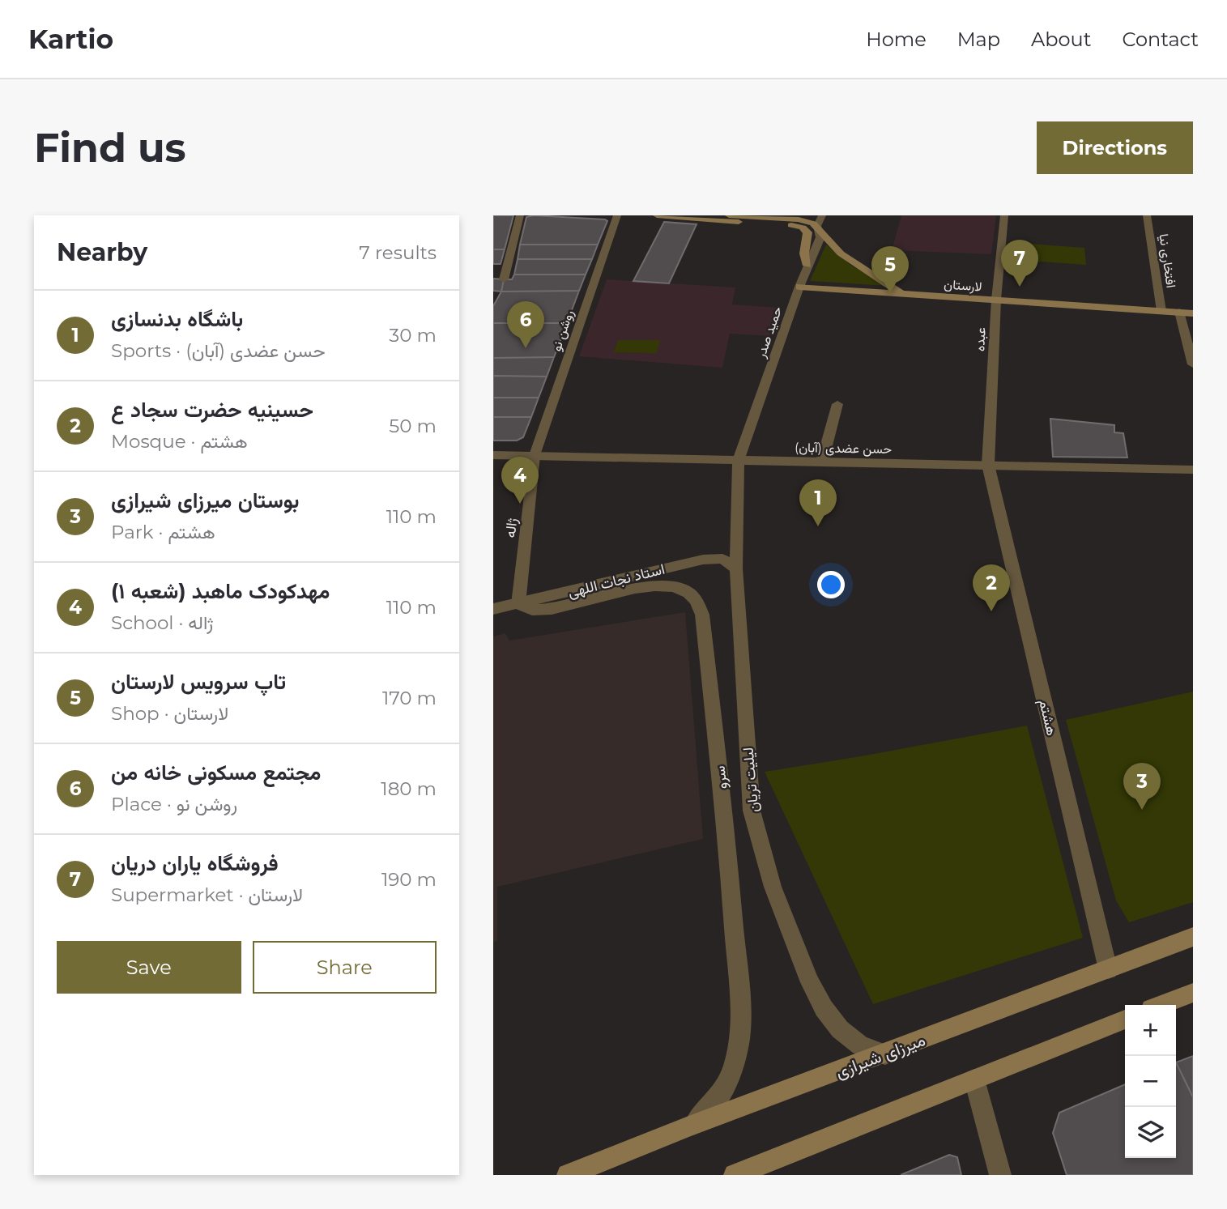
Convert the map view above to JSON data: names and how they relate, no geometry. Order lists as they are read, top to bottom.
{
  "streets": {
    "main road": ["لارستان", "میرزای شیرازی"],
    "street": [
      "افتخاری نیا",
      "روشن نو",
      "حمید صدر",
      "عبده",
      "حسن عضدی (آبان)",
      "ژاله",
      "استاد نجات اللهی",
      "هشتم",
      "سرو",
      "لیلیت تریان"
    ]
  },
  "crossings": [
    ["افتخاری نیا", "لارستان"],
    ["لارستان", "حمید صدر"],
    ["لارستان", "عبده"],
    ["روشن نو", "حسن عضدی (آبان)"],
    ["روشن نو", "ژاله"],
    ["حمید صدر", "حسن عضدی (آبان)"],
    ["حمید صدر", "لیلیت تریان"],
    ["عبده", "حسن عضدی (آبان)"],
    ["عبده", "هشتم"],
    ["حسن عضدی (آبان)", "ژاله"],
    ["حسن عضدی (آبان)", "هشتم"],
    ["حسن عضدی (آبان)", "لیلیت تریان"],
    ["ژاله", "استاد نجات اللهی"],
    ["ژاله", "سرو"],
    ["استاد نجات اللهی", "سرو"],
    ["استاد نجات اللهی", "لیلیت تریان"],
    ["هشتم", "میرزای شیرازی"],
    ["سرو", "میرزای شیرازی"],
    ["لیلیت تریان", "میرزای شیرازی"]
  ],
  "page": {
    "header": "Kartio",
    "nav": [
      "Home",
      "Map",
      "About",
      "Contact"
    ],
    "buttons": [
      "Directions",
      ["Save", "Share"]
    ],
    "title": "Find us",
    "heading": ["Nearby", "7 results"],
    "pins": [
      "7",
      "5",
      "6",
      "4",
      "1",
      "2",
      "3"
    ],
    "list": [
      {
        "mark": "1",
        "name": "باشگاه بدنسازی",
        "note": "Sports · حسن عضدی (آبان)",
        "value": "30 m"
      },
      {
        "mark": "2",
        "name": "حسینیه حضرت سجاد ع",
        "note": "Mosque · هشتم",
        "value": "50 m"
      },
      {
        "mark": "3",
        "name": "بوستان میرزای شیرازی",
        "note": "Park · هشتم",
        "value": "110 m"
      },
      {
        "mark": "4",
        "name": "مهدکودک ماهبد (شعبه ۱)",
        "note": "School · ژاله",
        "value": "110 m"
      },
      {
        "mark": "5",
        "name": "تاپ سرویس لارستان",
        "note": "Shop · لارستان",
        "value": "170 m"
      },
      {
        "mark": "6",
        "name": "مجتمع مسکونی خانه من",
        "note": "Place · روشن نو",
        "value": "180 m"
      },
      {
        "mark": "7",
        "name": "فروشگاه یاران دریان",
        "note": "Supermarket · لارستان",
        "value": "190 m"
      }
    ],
    "map_buttons": ["+", "−"]
  }
}
